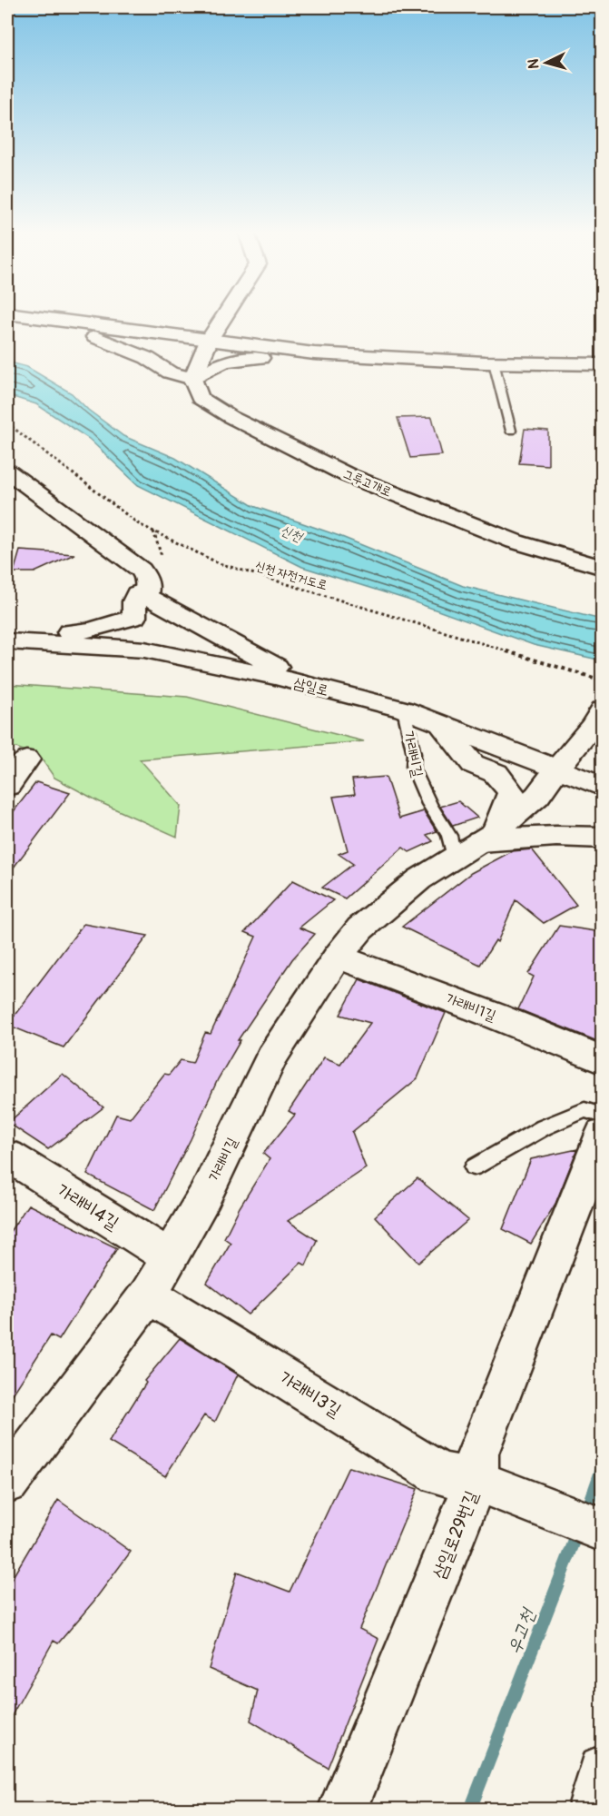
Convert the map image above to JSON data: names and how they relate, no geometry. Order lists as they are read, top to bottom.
{
  "streets": {
    "street": [
      "그루고개로",
      "삼일로",
      "가래비길",
      "가래비1길",
      "가래비4길",
      "가래비3길",
      "삼일로29번길"
    ],
    "path": ["신천 자전거도로"]
  },
  "crossings": [
    ["삼일로", "가래비길"],
    ["가래비길", "가래비1길"],
    ["가래비길", "가래비4길"],
    ["가래비길", "가래비3길"],
    ["가래비3길", "삼일로29번길"]
  ],
  "water": ["신천", "우고천"],
  "north": "left"
}
